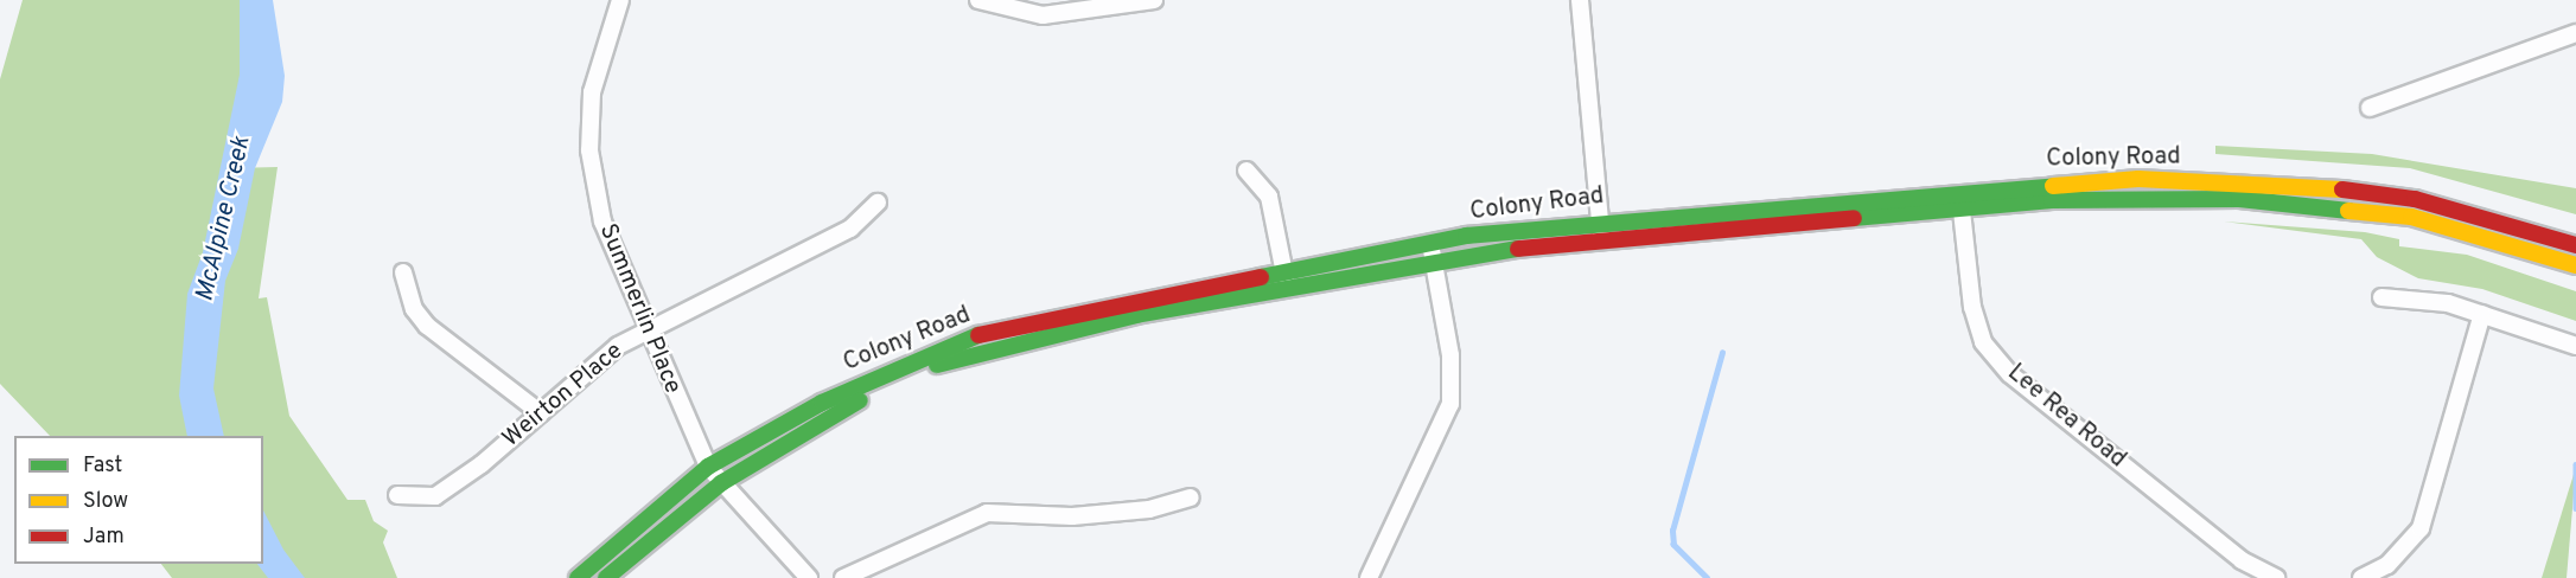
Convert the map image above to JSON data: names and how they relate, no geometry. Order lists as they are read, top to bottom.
{
  "streets": {
    "main road": ["Colony Road"],
    "street": ["Summerlin Place", "Weirton Place", "Lee Rea Road"]
  },
  "crossings": [
    ["Colony Road", "Summerlin Place"],
    ["Colony Road", "Lee Rea Road"],
    ["Summerlin Place", "Weirton Place"]
  ],
  "water": ["McAlpine Creek"],
  "legend": ["Fast", "Slow", "Jam"]
}
